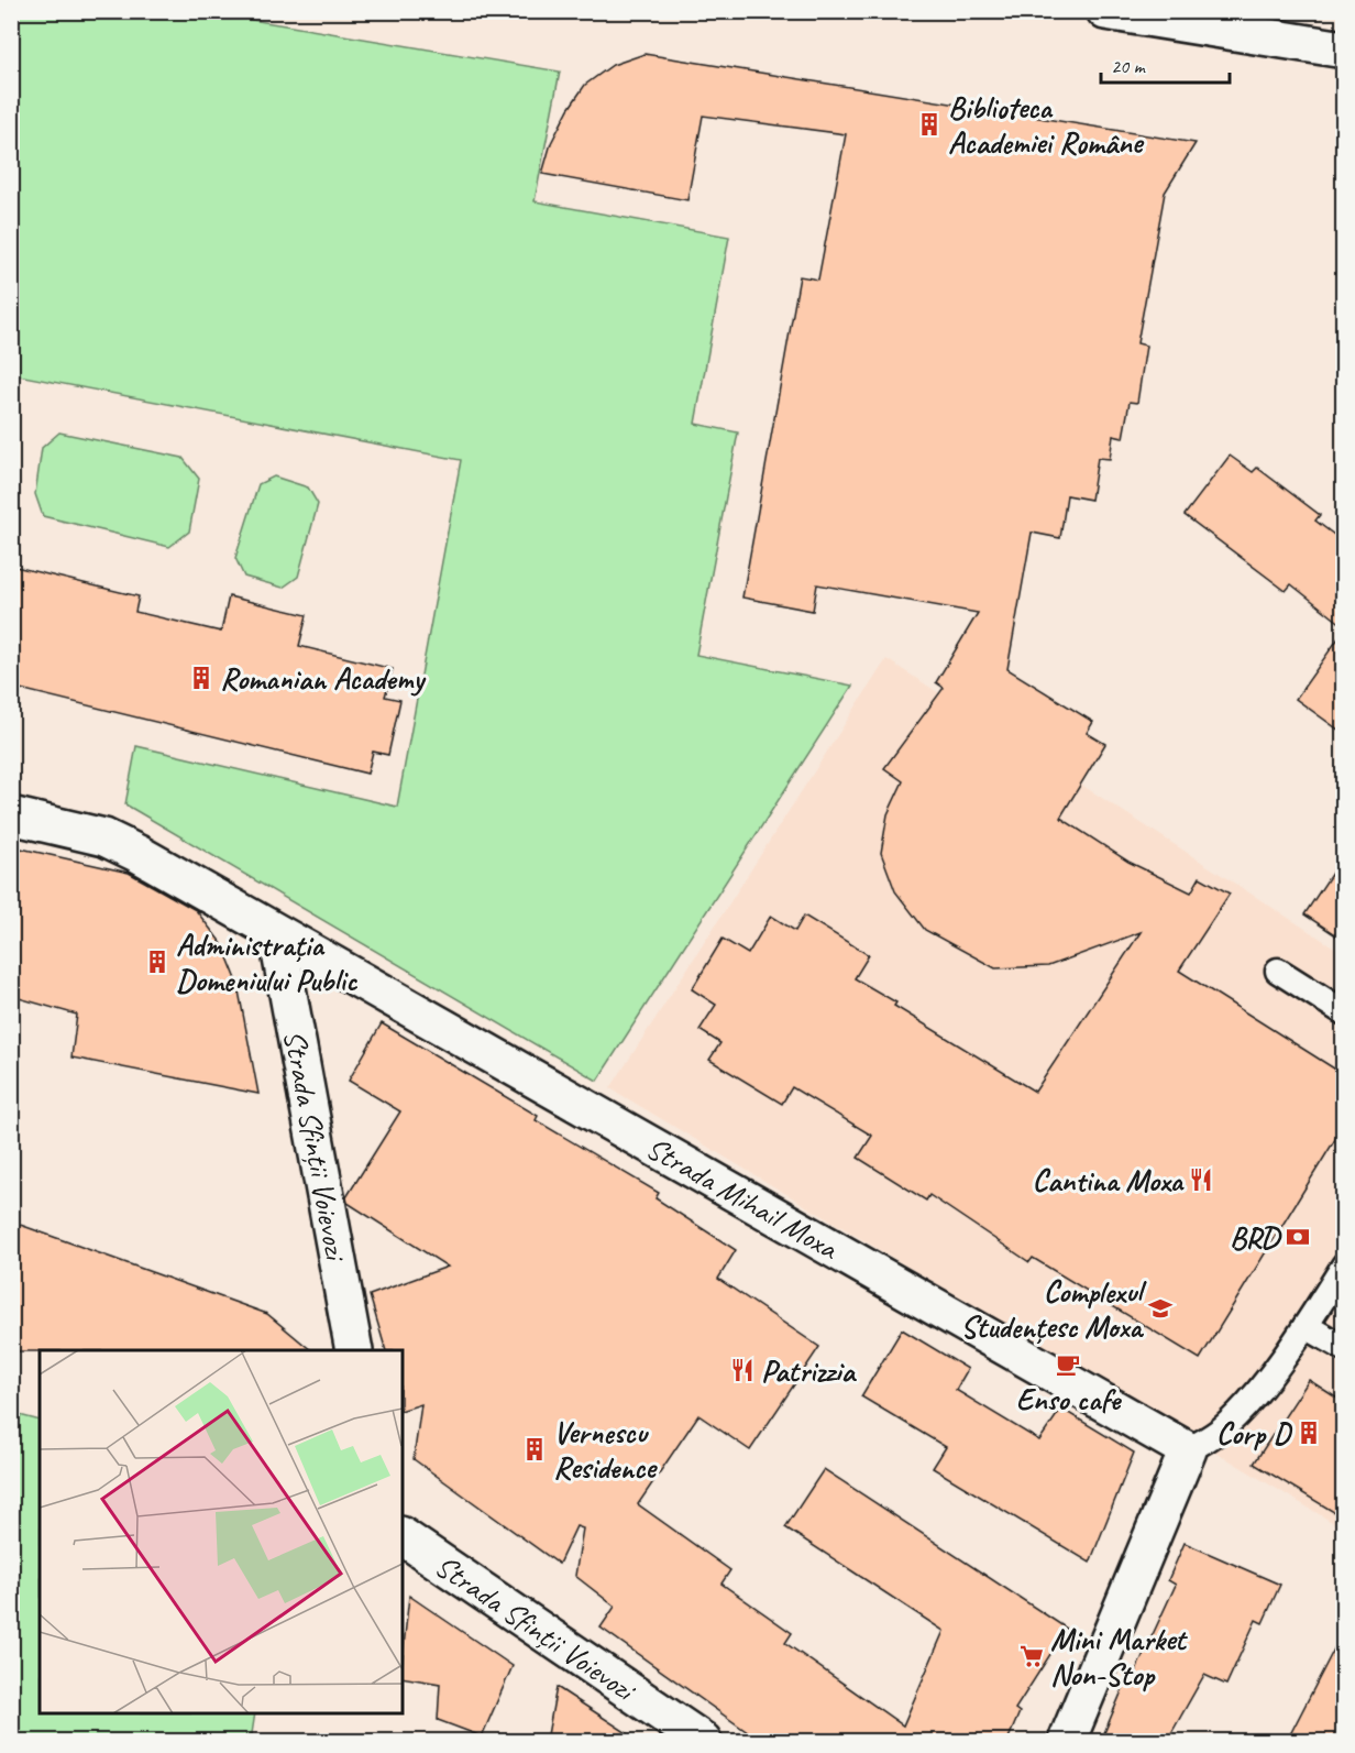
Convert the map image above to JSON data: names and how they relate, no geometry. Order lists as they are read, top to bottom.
{
  "streets": {
    "street": ["Strada Sfinții Voievozi", "Strada Mihail Moxa"]
  },
  "crossings": [
    ["Strada Sfinții Voievozi", "Strada Mihail Moxa"]
  ],
  "places": {
    "building": [
      "Biblioteca Academiei Române",
      "Romanian Academy",
      "Administrația Domeniului Public",
      "Corp D",
      "Vernescu Residence"
    ],
    "restaurant": ["Cantina Moxa", "Patrizzia"],
    "bank": ["BRD"],
    "school or university": ["Complexul Studențesc Moxa"],
    "cafe": ["Enso cafe"],
    "supermarket": ["Mini Market Non-Stop"]
  },
  "scale_bar": "20 m"
}
